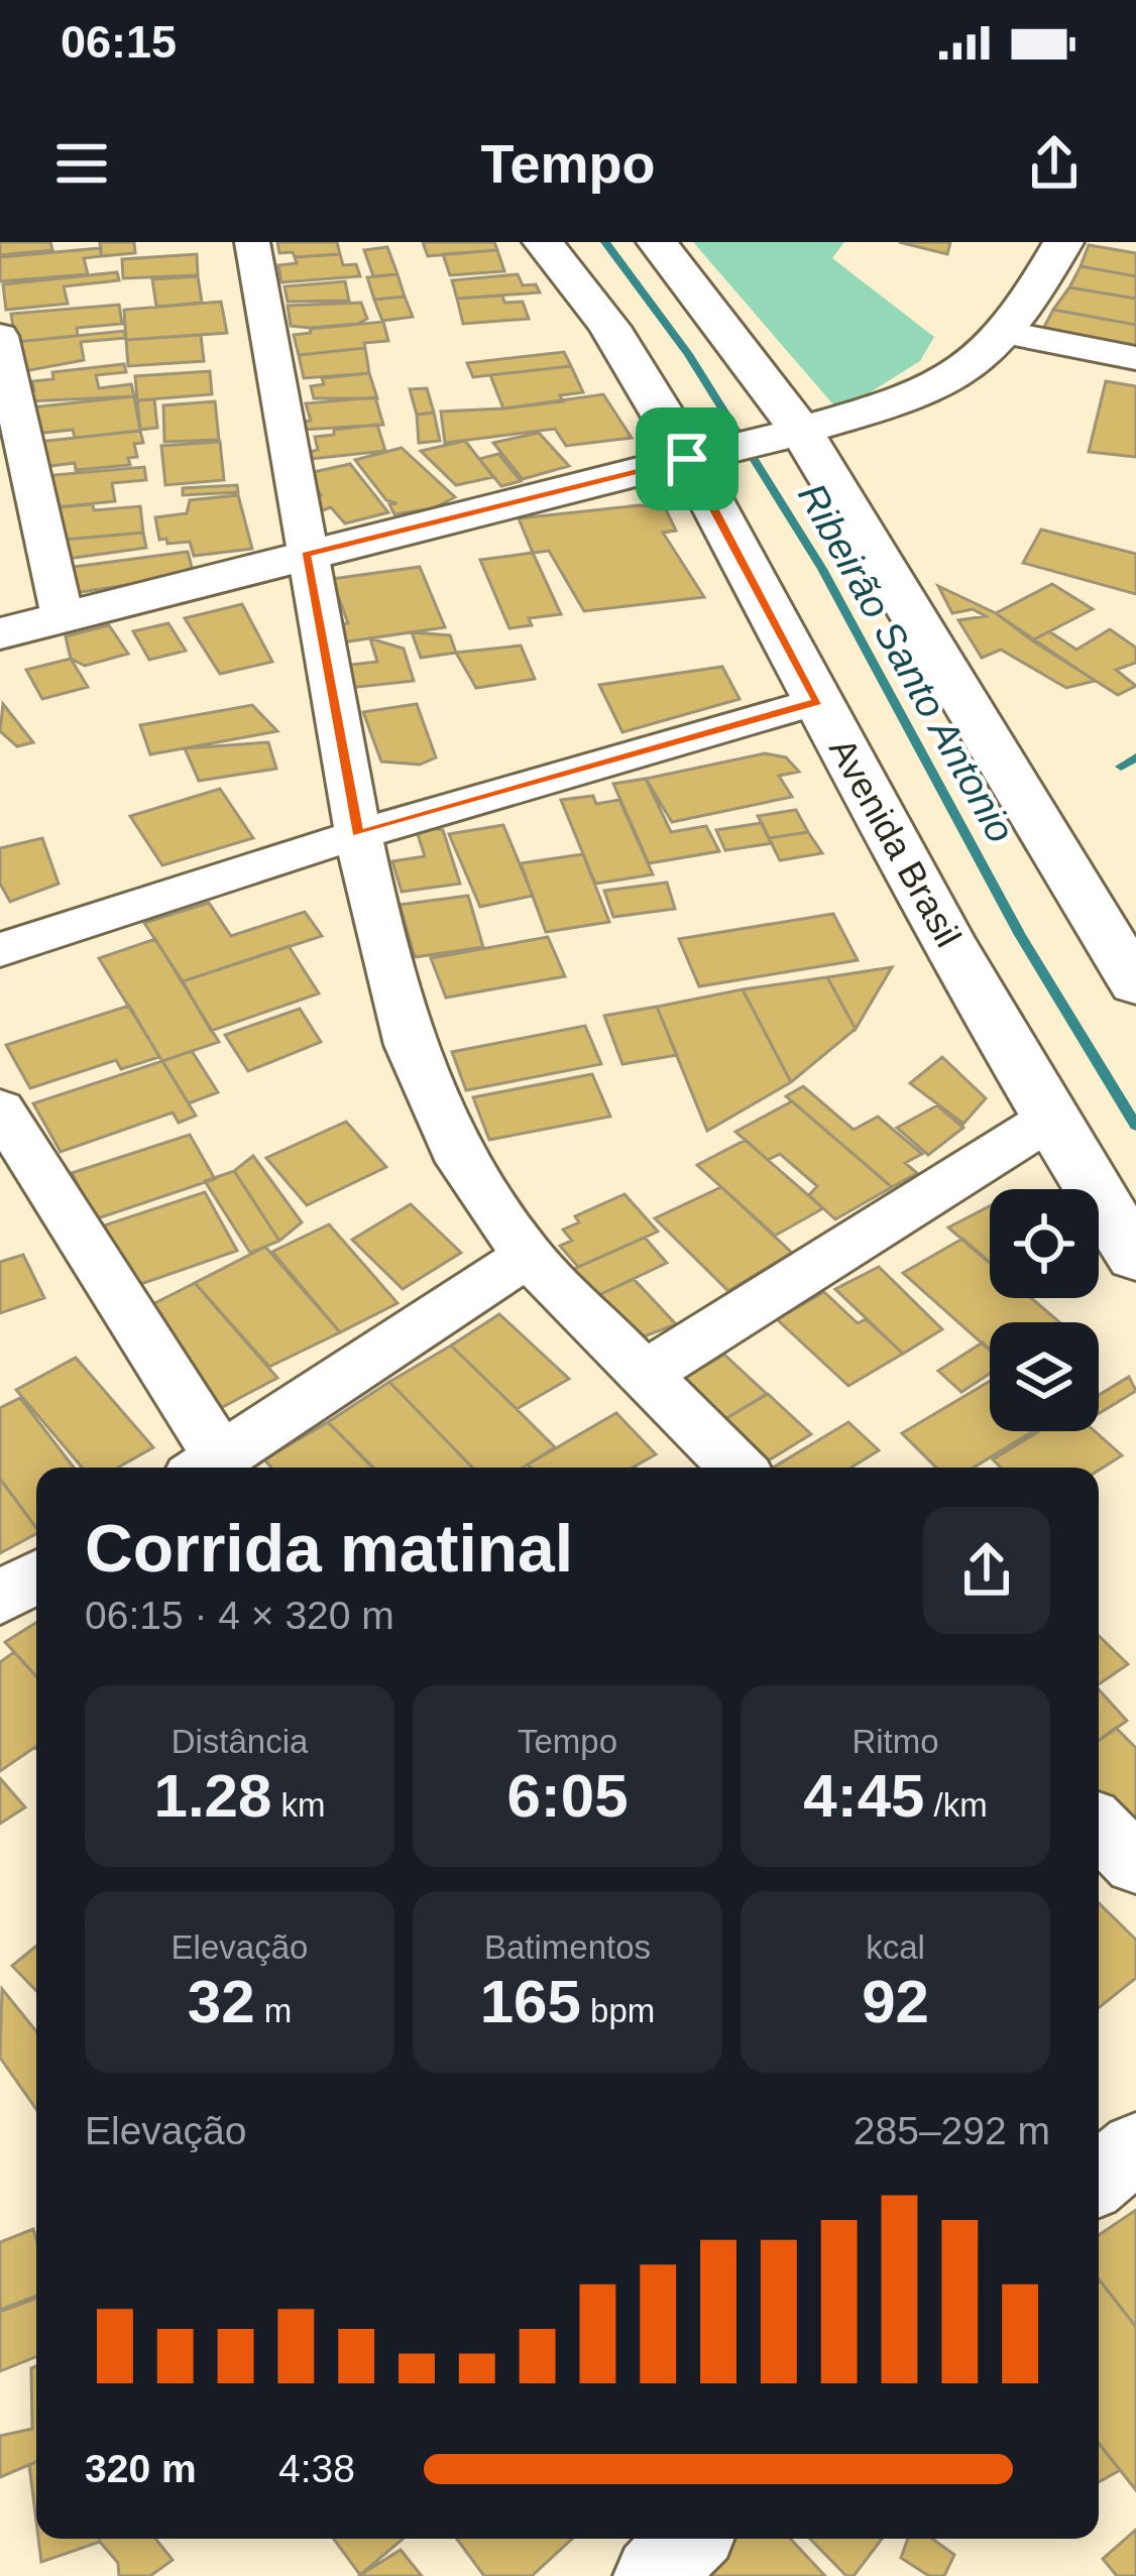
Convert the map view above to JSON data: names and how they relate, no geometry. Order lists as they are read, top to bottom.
{
  "streets": {
    "main road": ["Avenida Brasil"]
  },
  "water": ["Ribeirão Santo Antonio"],
  "page": {
    "status": "06:15",
    "header": "Tempo",
    "heading": ["Corrida matinal", "06:15 · 4 × 320 m"],
    "stats": [
      ["Distância", "1.28 km"],
      ["Tempo", "6:05"],
      ["Ritmo", "4:45 /km"],
      ["Elevação", "32 m"],
      ["Batimentos", "165 bpm"],
      ["kcal", "92"]
    ],
    "chart": ["Elevação", "285–292 m"],
    "list": [
      {
        "name": "320 m",
        "note": "4:38"
      }
    ]
  }
}
